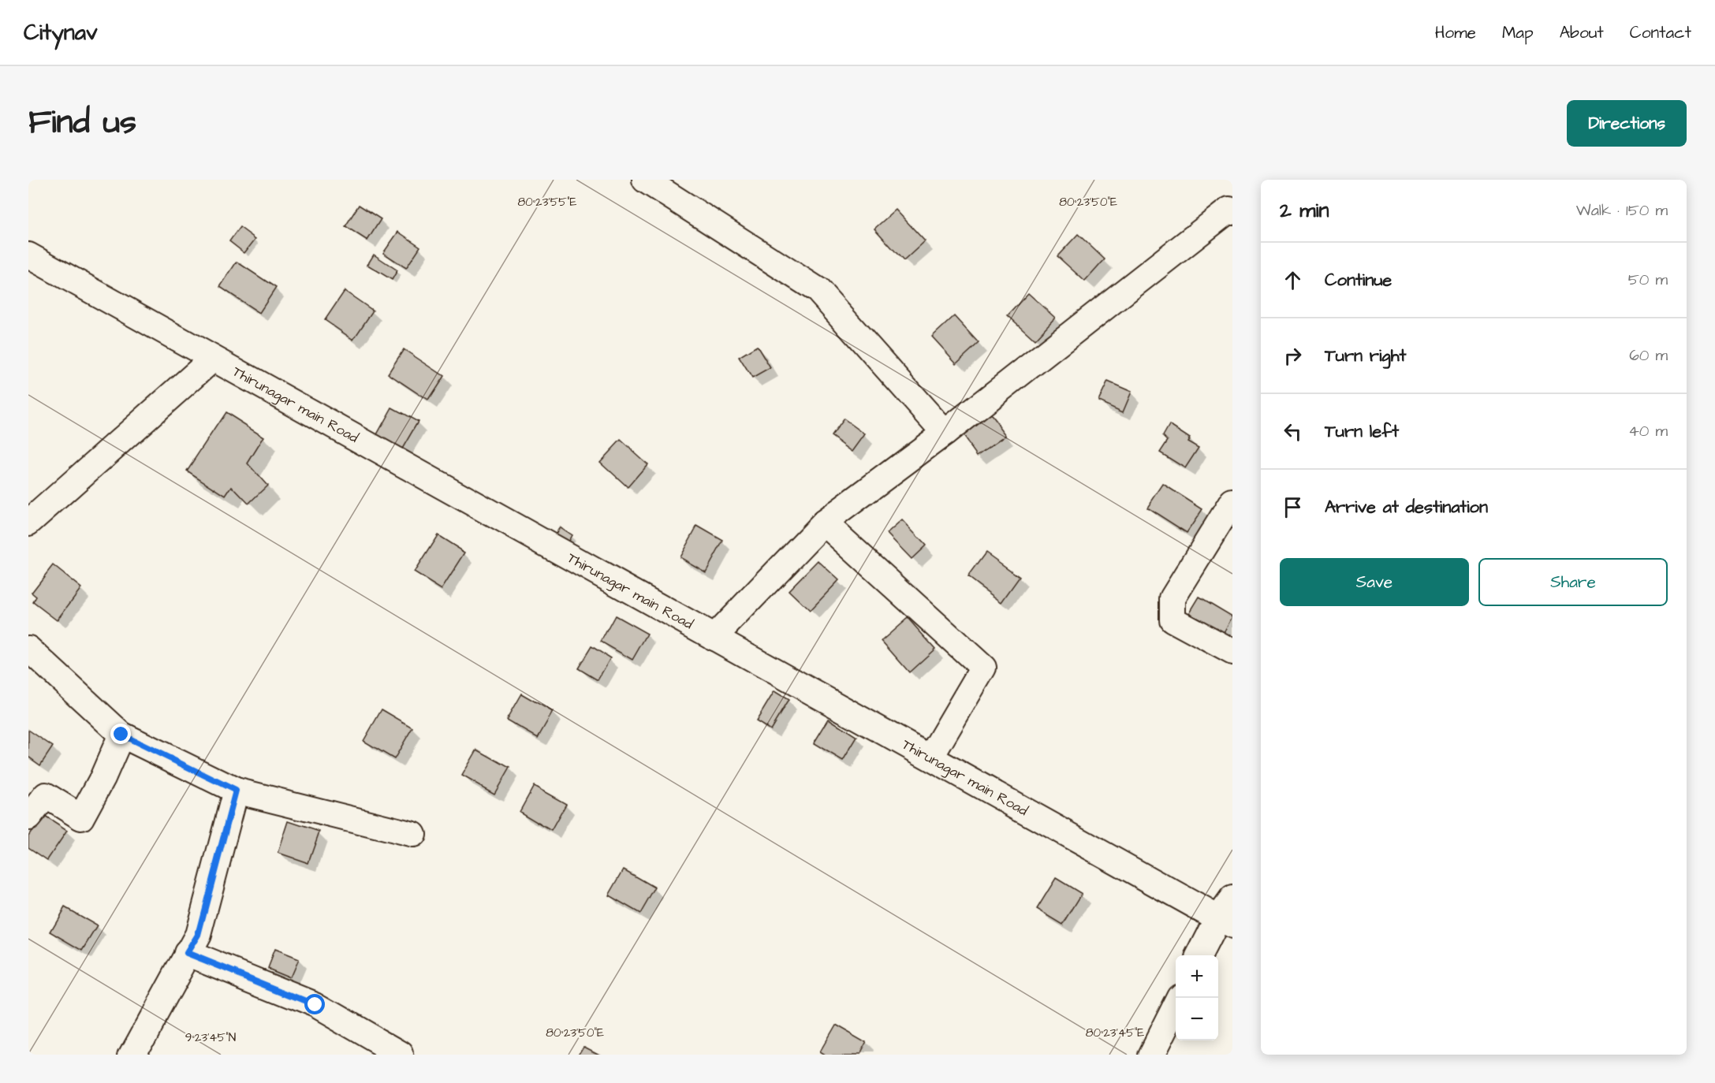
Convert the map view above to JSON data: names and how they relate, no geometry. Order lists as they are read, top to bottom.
{
  "streets": {
    "street": ["Thirunagar main Road"]
  },
  "page": {
    "header": "Citynav",
    "nav": [
      "Home",
      "Map",
      "About",
      "Contact"
    ],
    "title": "Find us",
    "buttons": [
      "Directions",
      ["Save", "Share"]
    ],
    "heading": ["2 min", "Walk · 150 m"],
    "list": [
      ["Continue", "50 m"],
      ["Turn right", "60 m"],
      ["Turn left", "40 m"],
      "Arrive at destination"
    ],
    "map_buttons": ["+", "−"]
  },
  "coordinates": [
    "80°23'55\"E",
    "80°23'50\"E",
    "80°23'45\"E",
    "9°23'45\"N"
  ]
}
